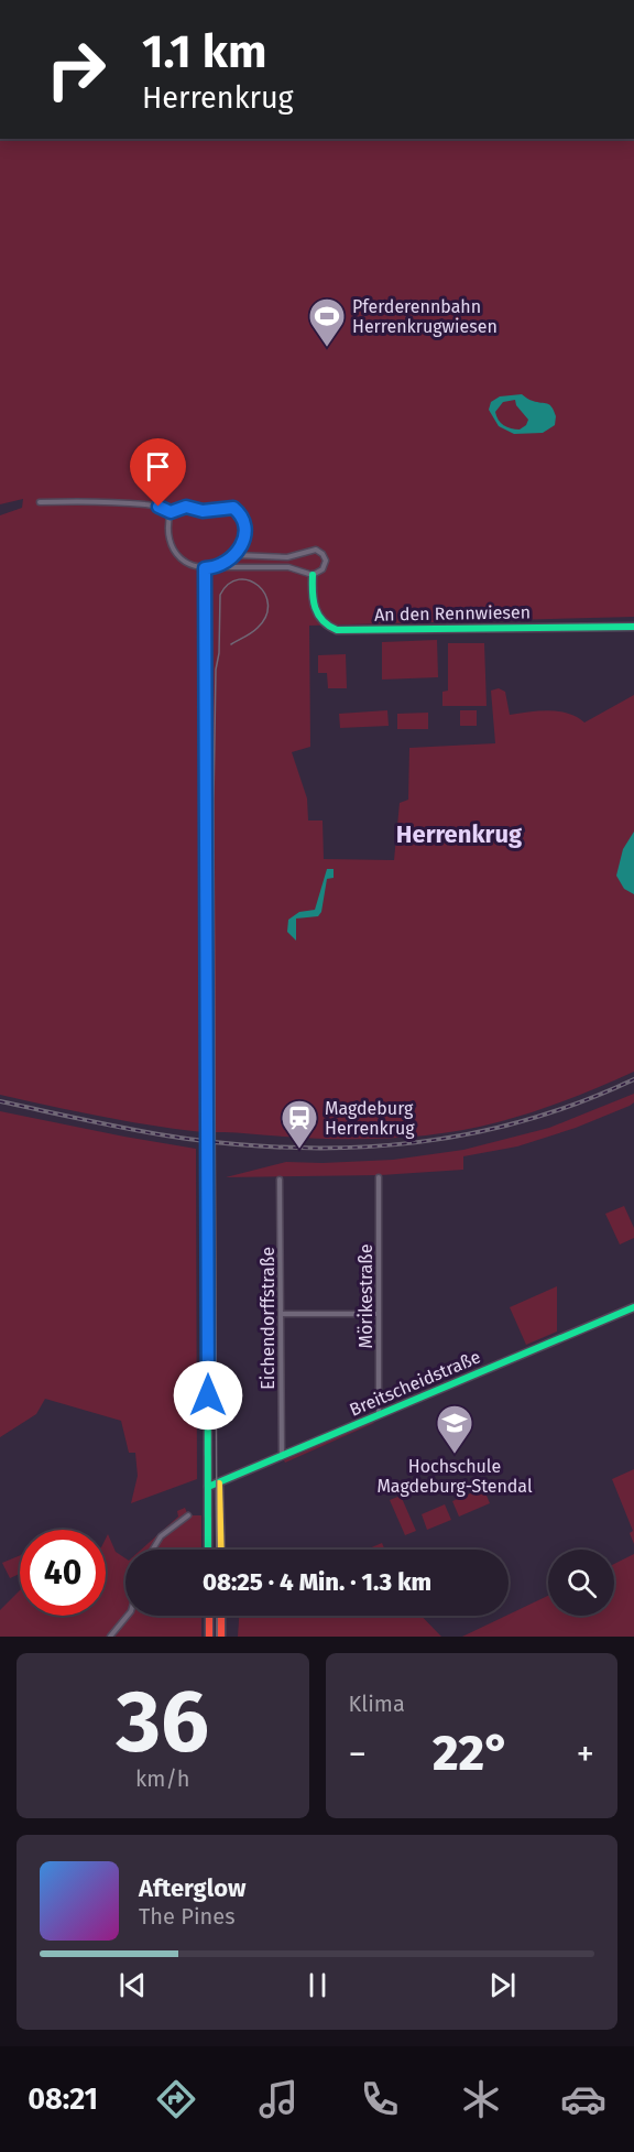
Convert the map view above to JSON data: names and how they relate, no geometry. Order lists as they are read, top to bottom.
{
  "streets": {
    "street": [
      "An den Rennwiesen",
      "Mörikestraße",
      "Eichendorffstraße",
      "Breitscheidstraße"
    ]
  },
  "crossings": [
    ["Mörikestraße", "Breitscheidstraße"],
    ["Eichendorffstraße", "Breitscheidstraße"]
  ],
  "districts": ["Herrenkrug"],
  "places": {
    "sports": ["Pferderennbahn Herrenkrugwiesen"],
    "station": ["Magdeburg Herrenkrug"],
    "school or university": ["Hochschule Magdeburg-Stendal"]
  },
  "page": {
    "turn": ["1.1 km", "Herrenkrug"],
    "limit": "40",
    "trip": "08:25 · 4 Min. · 1.3 km",
    "tile": [
      ["36", "km/h"],
      "Klima"
    ],
    "heat": ["−", "22°", "+"],
    "song": ["Afterglow", "The Pines"],
    "tabs": "08:21"
  }
}
